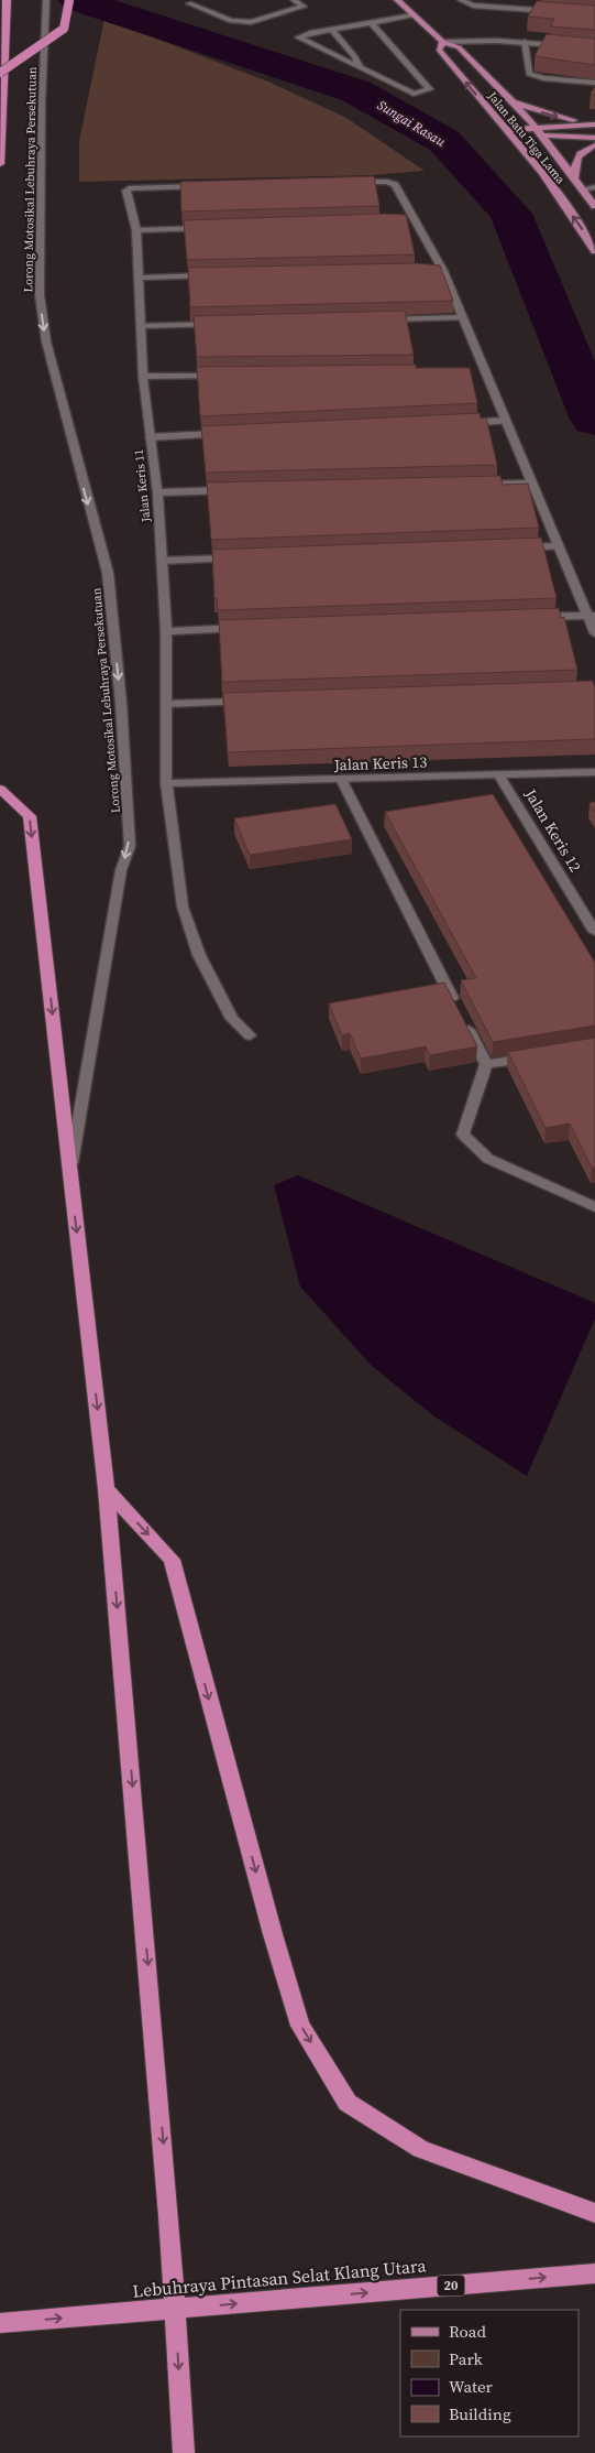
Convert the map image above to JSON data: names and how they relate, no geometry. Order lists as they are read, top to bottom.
{
  "streets": {
    "highway": ["Lebuhraya Pintasan Selat Klang Utara", "20"],
    "main road": ["Jalan Batu Tiga Lama"],
    "street": [
      "Lorong Motosikal Lebuhraya Persekutuan",
      "Jalan Keris 11",
      "Jalan Keris 13",
      "Jalan Keris 12"
    ]
  },
  "crossings": [
    ["Jalan Keris 11", "Jalan Keris 13"],
    ["Jalan Keris 13", "Jalan Keris 12"]
  ],
  "one_way": ["Lorong Motosikal Lebuhraya Persekutuan", "Lebuhraya Pintasan Selat Klang Utara"],
  "water": ["Sungai Rasau"],
  "legend": [
    "Road",
    "Park",
    "Water",
    "Building"
  ]
}
